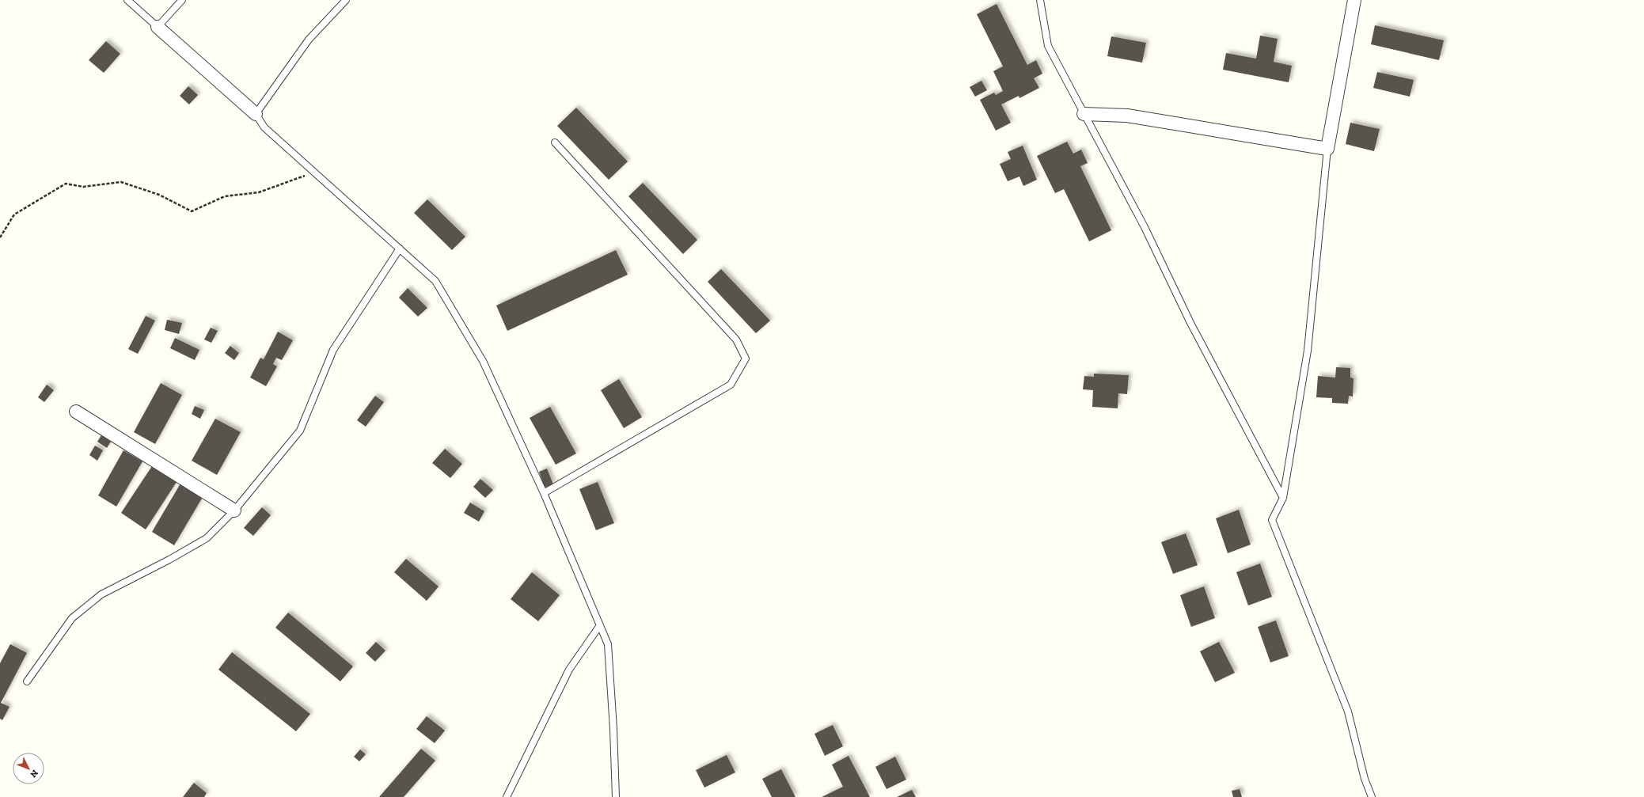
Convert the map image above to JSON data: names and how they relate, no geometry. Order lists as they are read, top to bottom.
{
  "north": "bottom right"
}
